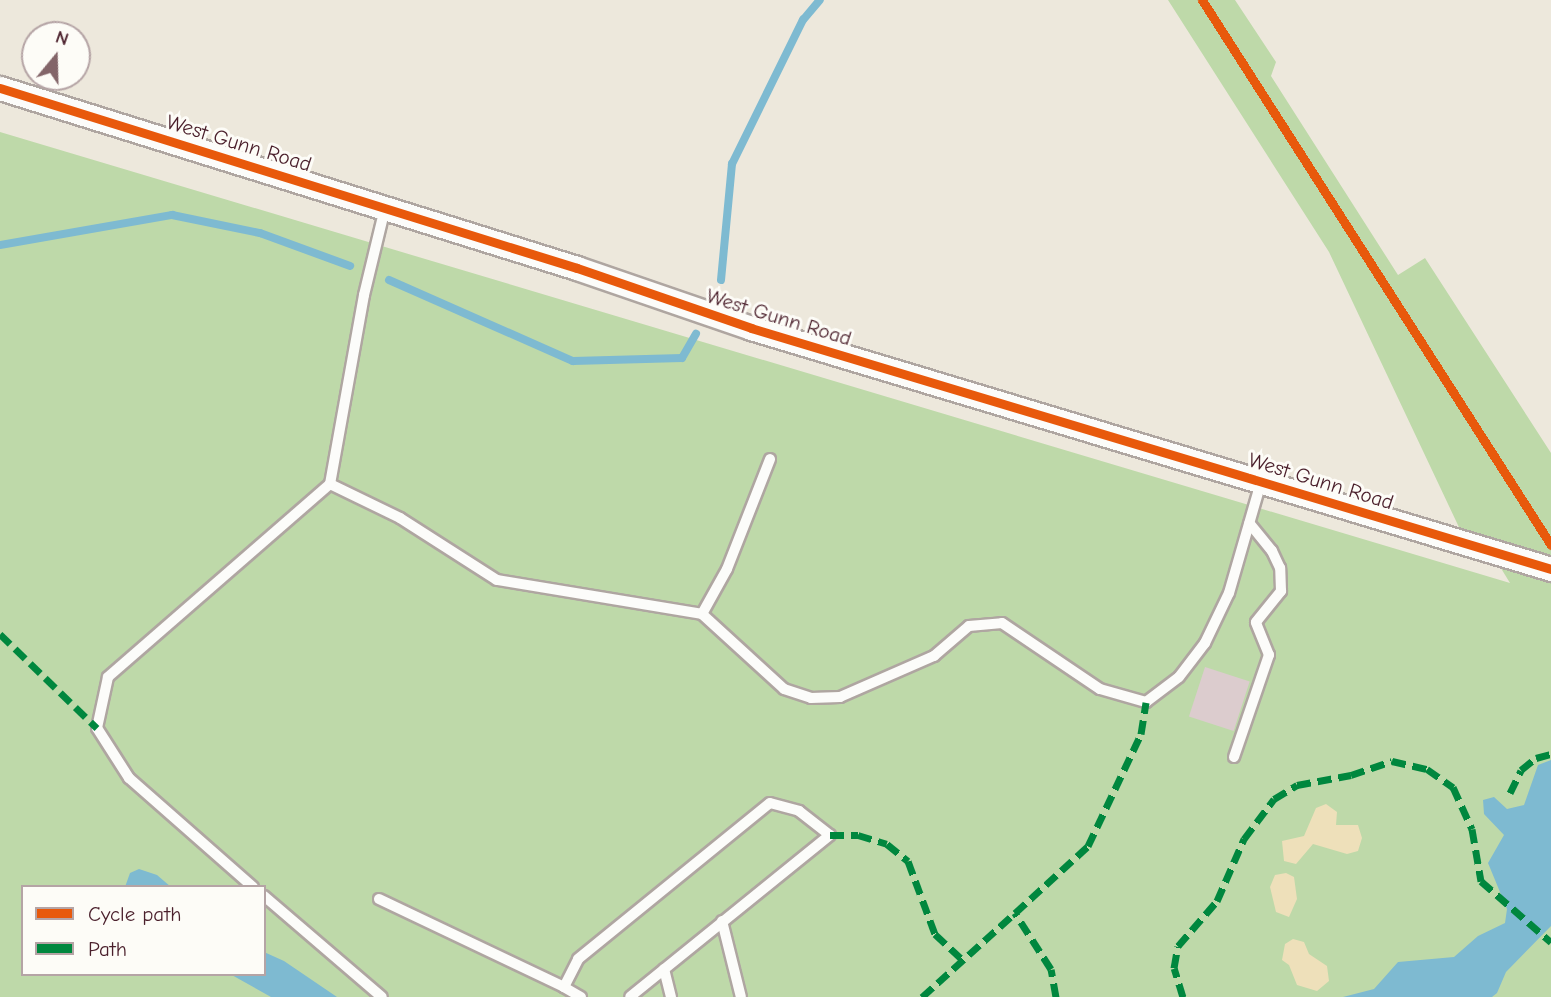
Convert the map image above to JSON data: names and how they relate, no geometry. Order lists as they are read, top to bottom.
{
  "streets": {
    "street": ["West Gunn Road"]
  },
  "legend": ["Cycle path", "Path"],
  "north": "top"
}
